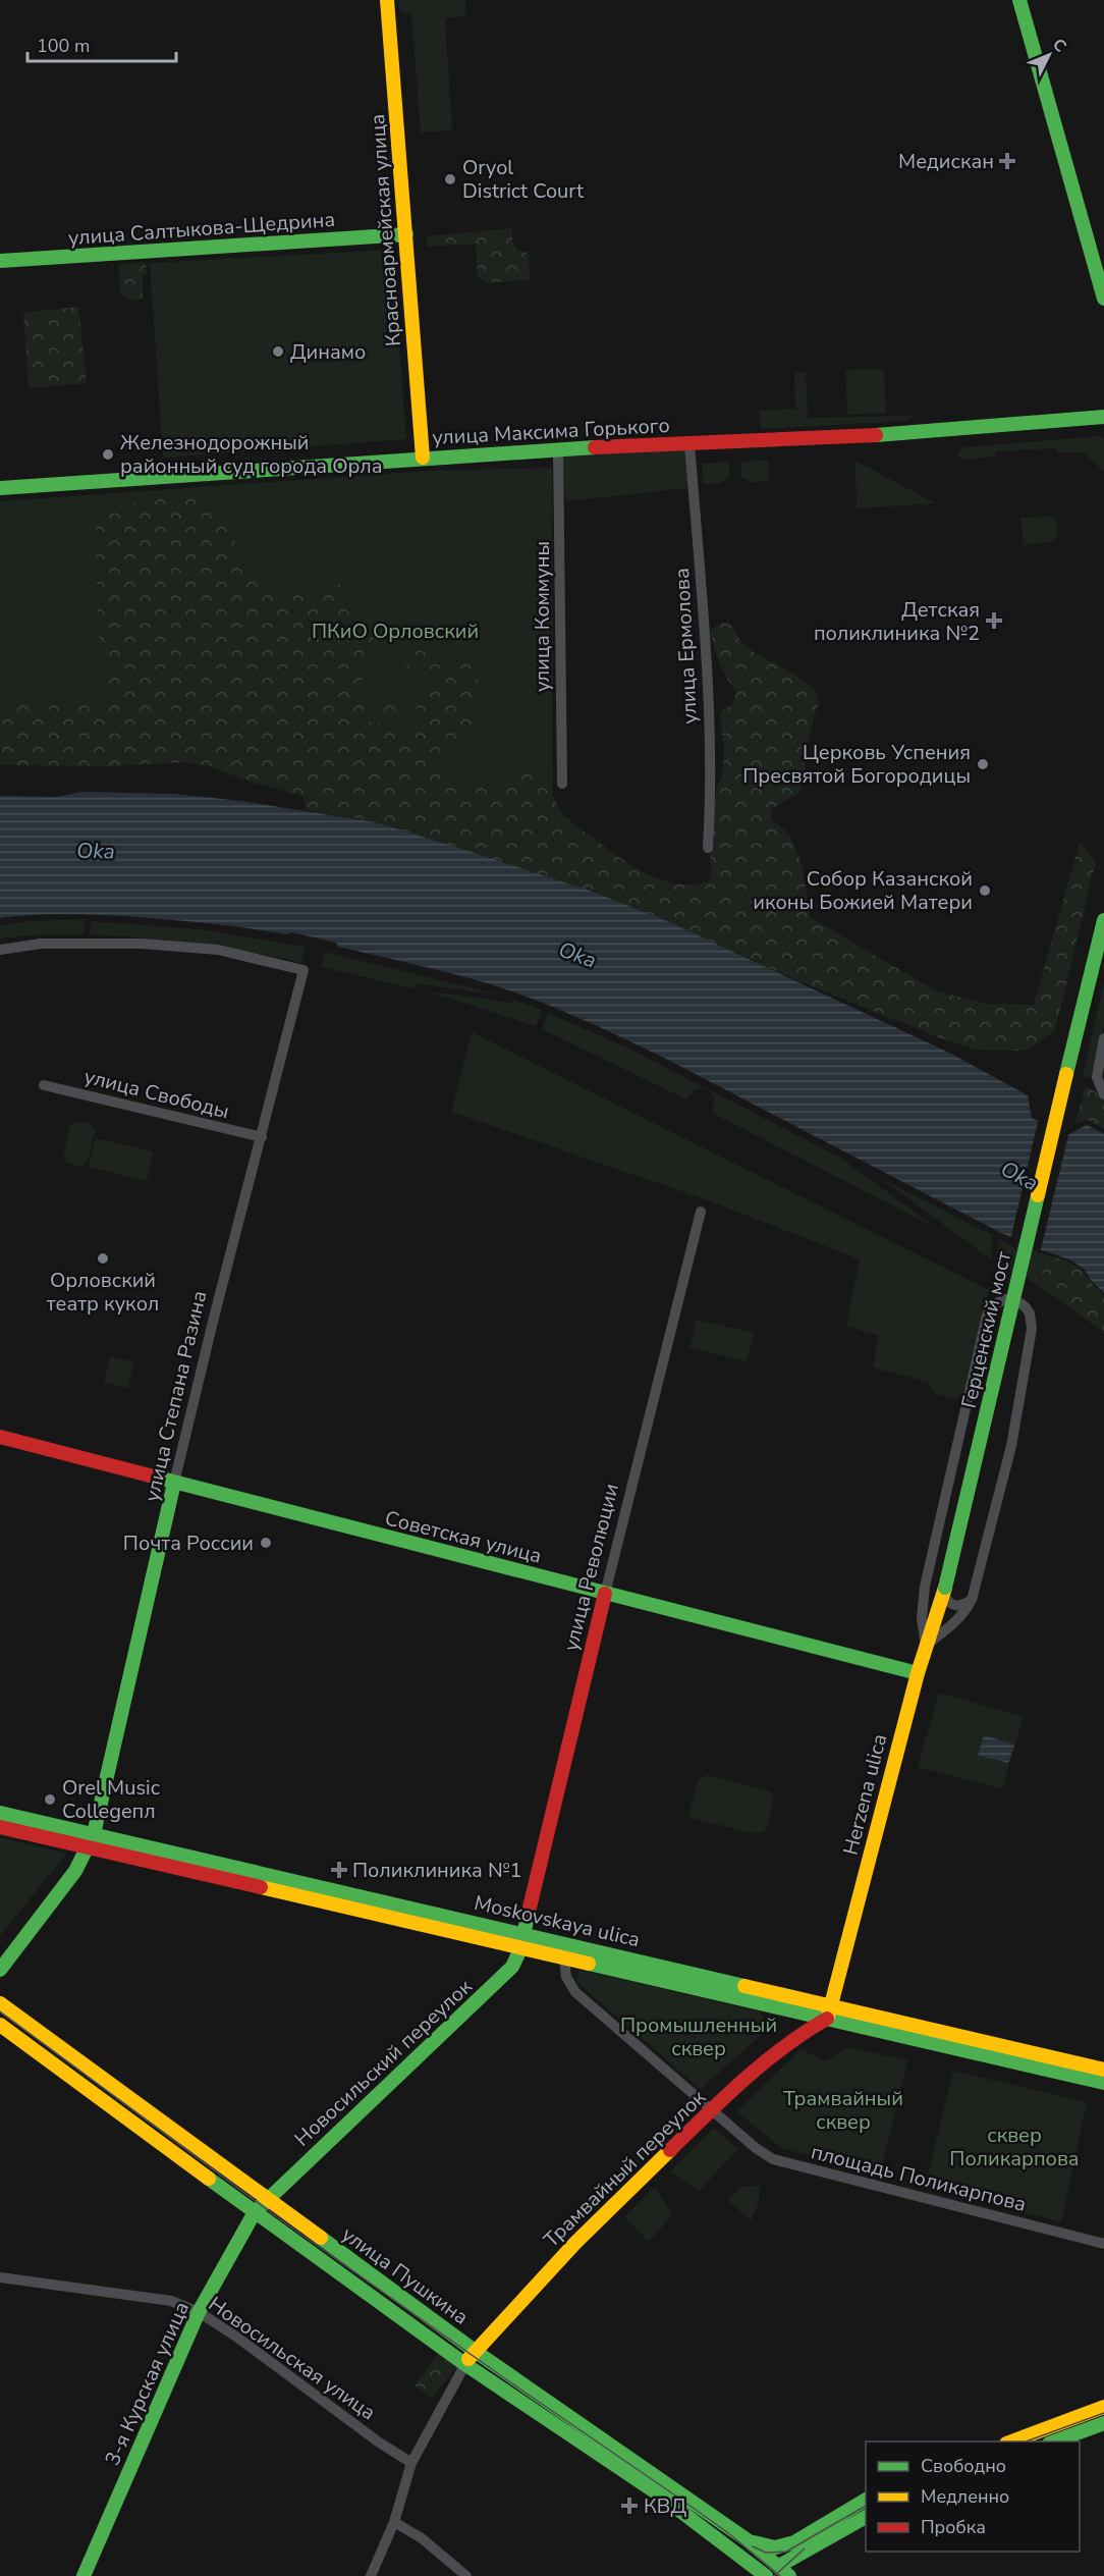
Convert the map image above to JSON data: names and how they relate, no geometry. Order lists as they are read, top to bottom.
{
  "streets": {
    "main road": [
      "улица Салтыкова-Щедрина",
      "Красноармейская улица",
      "улица Максима Горького",
      "Герценский мост",
      "улица Степана Разина",
      "Советская улица",
      "улица Революции",
      "Herzena ulica",
      "Moskovskaya ulica",
      "Новосильский переулок",
      "Трамвайный переулок",
      "улица Пушкина",
      "3-я Курская улица"
    ],
    "street": [
      "улица Коммуны",
      "улица Ермолова",
      "улица Свободы",
      "площадь Поликарпова",
      "Новосильская улица"
    ]
  },
  "crossings": [
    ["улица Салтыкова-Щедрина", "Красноармейская улица"],
    ["Красноармейская улица", "улица Максима Горького"],
    ["улица Максима Горького", "улица Коммуны"],
    ["улица Максима Горького", "улица Ермолова"],
    ["улица Свободы", "улица Степана Разина"],
    ["Герценский мост", "Herzena ulica"],
    ["улица Степана Разина", "Советская улица"],
    ["улица Степана Разина", "Moskovskaya ulica"],
    ["Советская улица", "улица Революции"],
    ["Советская улица", "Herzena ulica"],
    ["улица Революции", "Moskovskaya ulica"],
    ["улица Революции", "Новосильский переулок"],
    ["Herzena ulica", "Moskovskaya ulica"],
    ["Herzena ulica", "Трамвайный переулок"],
    ["Moskovskaya ulica", "Новосильский переулок"],
    ["Moskovskaya ulica", "Трамвайный переулок"],
    ["Moskovskaya ulica", "площадь Поликарпова"],
    ["Новосильский переулок", "улица Пушкина"],
    ["Новосильский переулок", "3-я Курская улица"],
    ["Трамвайный переулок", "площадь Поликарпова"],
    ["Трамвайный переулок", "улица Пушкина"],
    ["улица Пушкина", "3-я Курская улица"],
    ["Новосильская улица", "3-я Курская улица"]
  ],
  "water": ["Oka"],
  "parks": [
    "ПКиО Орловский",
    "Промышленный сквер",
    "Трамвайный сквер",
    "сквер Поликарпова"
  ],
  "places": {
    "health": [
      "Медискан",
      "Детская поликлиника №2",
      "Поликлиника №1",
      "КВД"
    ],
    "other": [
      "Oryol District Court",
      "Динамо",
      "Железнодорожный районный суд города Орла",
      "Церковь Успения Пресвятой Богородицы",
      "Собор Казанской иконы Божией Матери",
      "Орловский театр кукол",
      "Почта России",
      "Orel Music Collegeпл"
    ]
  },
  "legend": ["Свободно", "Медленно", "Пробка"],
  "scale_bar": "100 m",
  "north": "top right"
}
